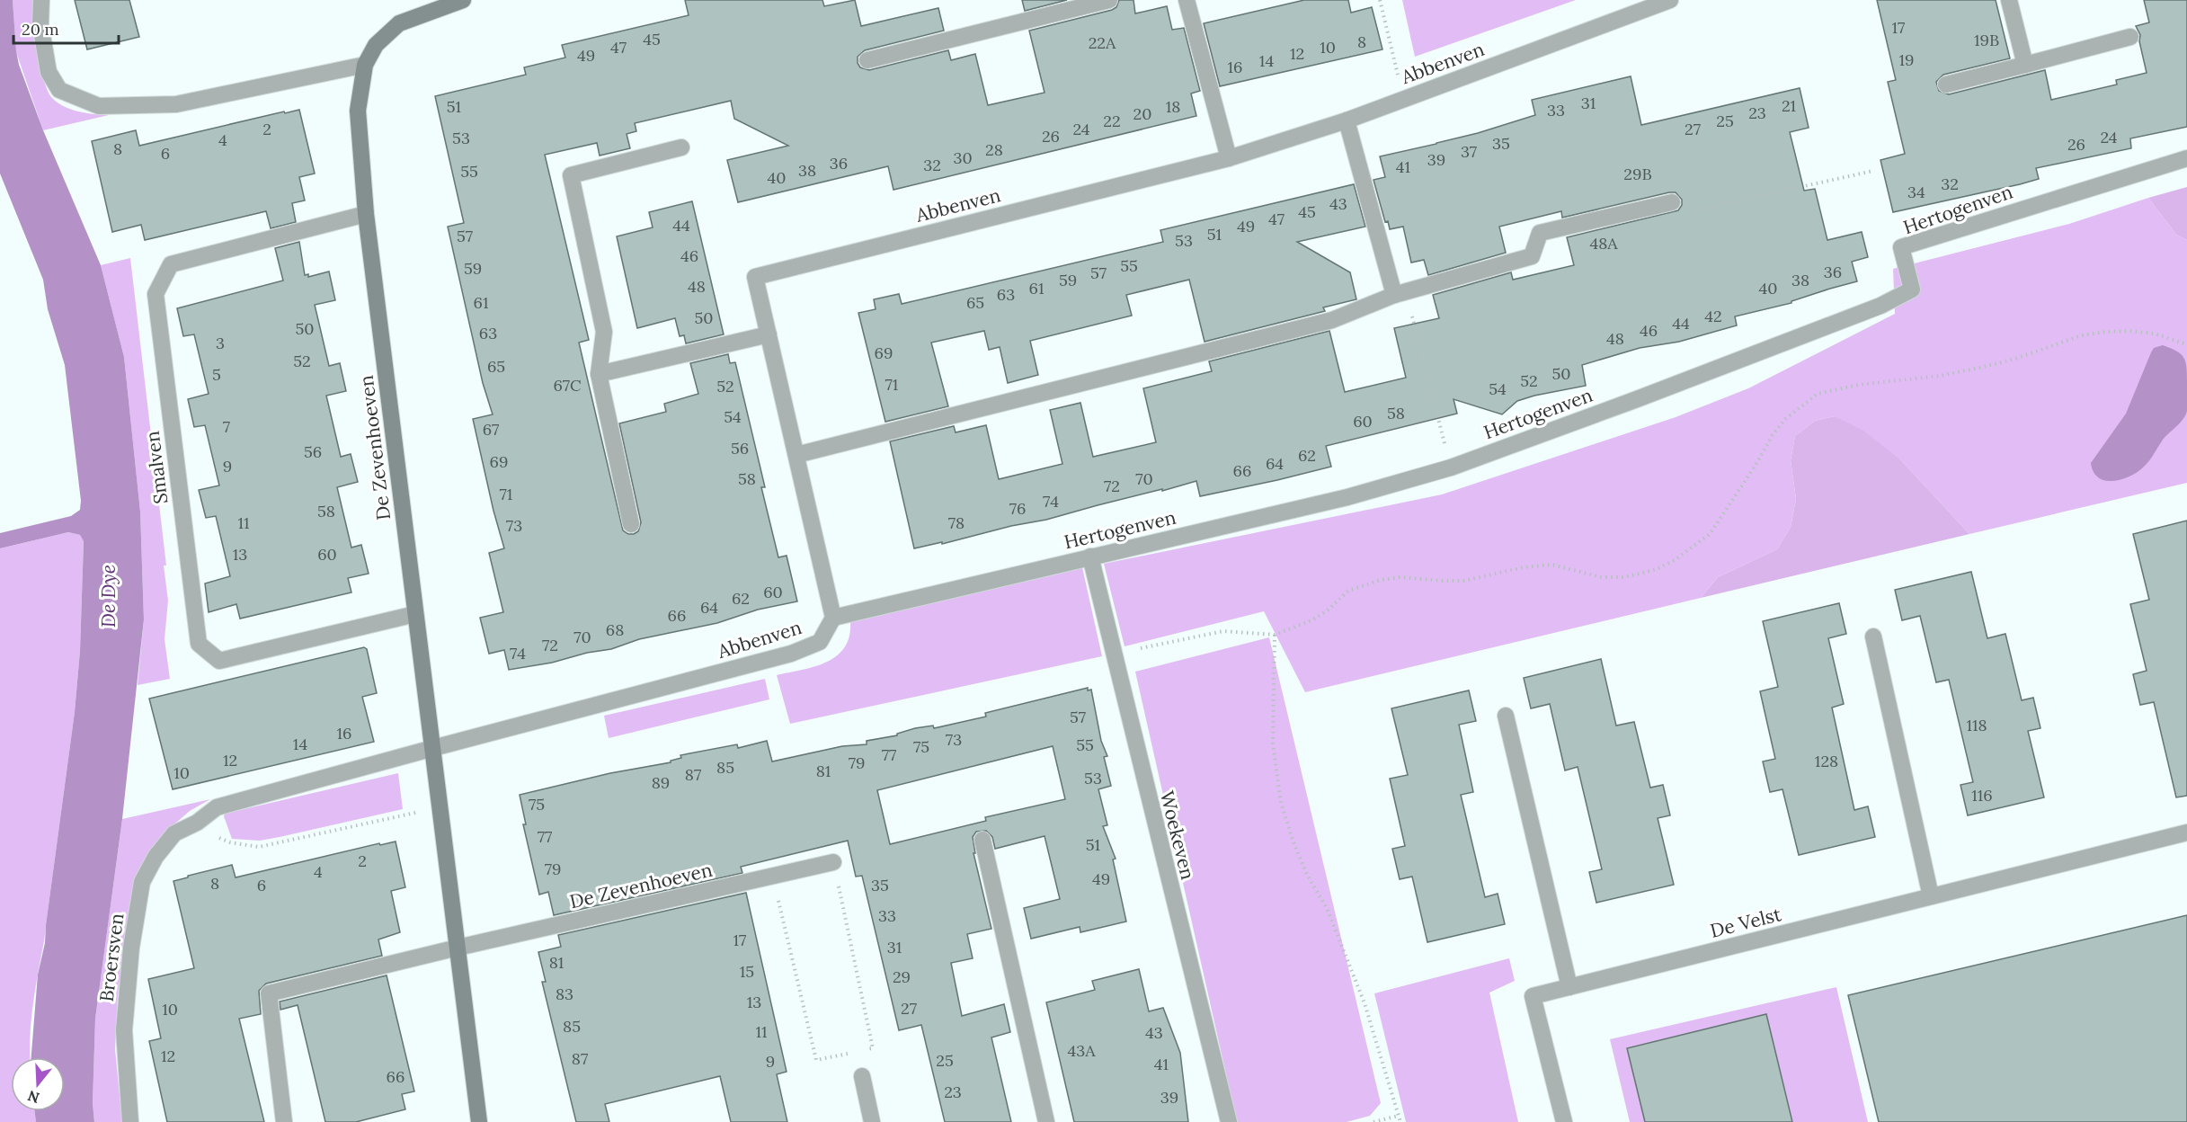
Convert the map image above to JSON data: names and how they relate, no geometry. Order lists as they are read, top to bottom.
{
  "streets": {
    "street": [
      "Abbenven",
      "Hertogenven",
      "De Zevenhoeven",
      "Smalven",
      "Woekeven",
      "De Velst",
      "Broersven"
    ]
  },
  "crossings": [
    ["Abbenven", "Hertogenven"],
    ["Abbenven", "De Zevenhoeven"],
    ["Abbenven", "Broersven"],
    ["Hertogenven", "Woekeven"],
    ["De Zevenhoeven", "Smalven"],
    ["De Zevenhoeven", "Broersven"]
  ],
  "water": ["De Dye"],
  "house_numbers": [
    "17",
    "45",
    "19B",
    "8",
    "22A",
    "47",
    "10",
    "12",
    "49",
    "19",
    "14",
    "16",
    "31",
    "21",
    "51",
    "18",
    "33",
    "23",
    "20",
    "22",
    "25",
    "2",
    "24",
    "27",
    "26",
    "24",
    "53",
    "4",
    "35",
    "26",
    "8",
    "28",
    "37",
    "6",
    "30",
    "39",
    "36",
    "32",
    "41",
    "38",
    "55",
    "29B",
    "40",
    "32",
    "34",
    "43",
    "45",
    "47",
    "44",
    "49",
    "51",
    "57",
    "53",
    "48A",
    "46",
    "55",
    "59",
    "36",
    "57",
    "59",
    "38",
    "48",
    "61",
    "40",
    "63",
    "61",
    "65",
    "42",
    "50",
    "44",
    "50",
    "46",
    "63",
    "48",
    "3",
    "69",
    "52",
    "65",
    "50",
    "5",
    "52",
    "71",
    "67C",
    "52",
    "54",
    "58",
    "54",
    "60",
    "7",
    "67",
    "56",
    "56",
    "62",
    "69",
    "64",
    "9",
    "66",
    "58",
    "70",
    "72",
    "71",
    "74",
    "76",
    "58",
    "11",
    "78",
    "73",
    "13",
    "60",
    "60",
    "62",
    "64",
    "66",
    "68",
    "70",
    "72",
    "74",
    "57",
    "118",
    "16",
    "73",
    "14",
    "55",
    "75",
    "77",
    "12",
    "128",
    "79",
    "85",
    "81",
    "10",
    "87",
    "53",
    "89",
    "116",
    "75",
    "77",
    "51",
    "2",
    "79",
    "4",
    "49",
    "8",
    "6",
    "35",
    "33",
    "17",
    "31",
    "81",
    "15",
    "29",
    "83",
    "13",
    "27",
    "10",
    "85",
    "11",
    "43",
    "43A",
    "12",
    "87",
    "25",
    "9",
    "41",
    "66",
    "23",
    "39"
  ],
  "scale_bar": "20 m",
  "north": "bottom"
}
